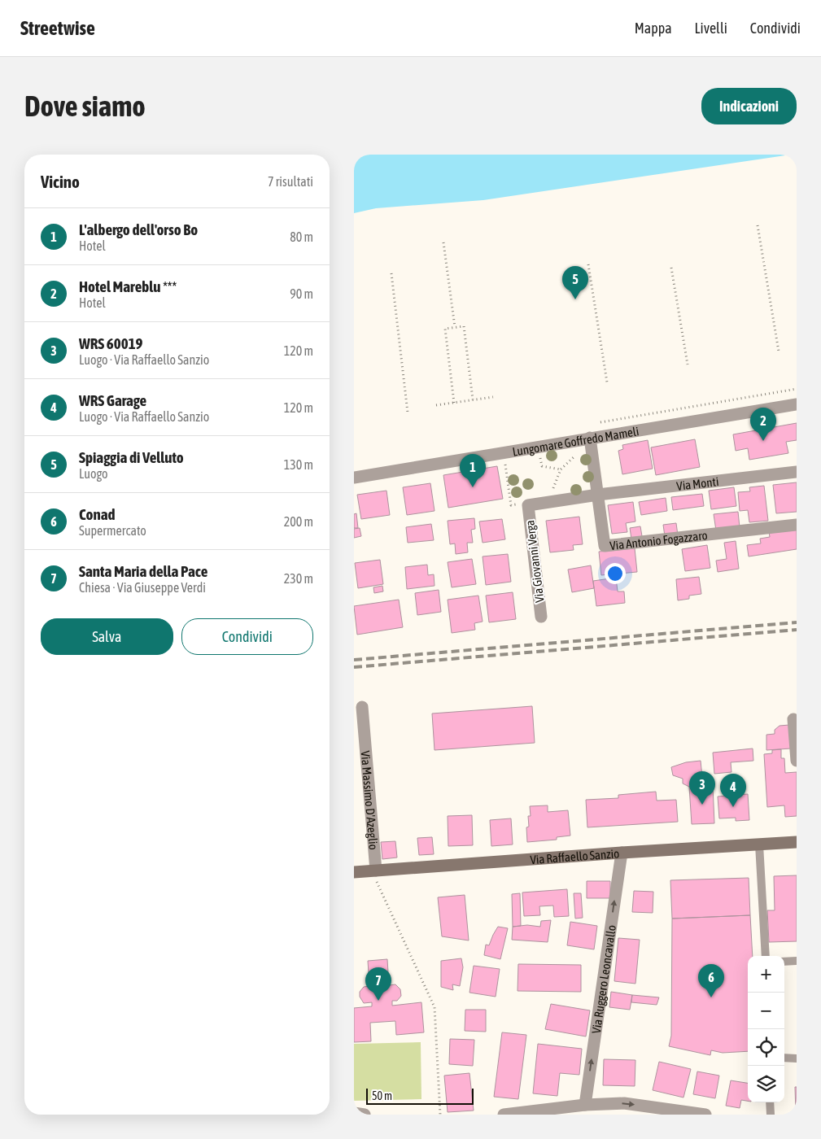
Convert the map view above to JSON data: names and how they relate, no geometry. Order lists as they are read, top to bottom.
{
  "streets": {
    "main road": ["Via Raffaello Sanzio"],
    "street": [
      "Lungomare Goffredo Mameli",
      "Via Monti",
      "Via Antonio Fogazzaro",
      "Via Giovanni Verga",
      "Via Massimo D'Azeglio",
      "Via Ruggero Leoncavallo"
    ]
  },
  "crossings": [
    ["Lungomare Goffredo Mameli", "Via Antonio Fogazzaro"],
    ["Via Monti", "Via Antonio Fogazzaro"],
    ["Via Monti", "Via Giovanni Verga"],
    ["Via Massimo D'Azeglio", "Via Raffaello Sanzio"],
    ["Via Raffaello Sanzio", "Via Ruggero Leoncavallo"]
  ],
  "one_way": ["Via Ruggero Leoncavallo"],
  "scale_bar": "50 m",
  "page": {
    "header": "Streetwise",
    "nav": ["Mappa", "Livelli", "Condividi"],
    "buttons": [
      "Indicazioni",
      ["Salva", "Condividi"]
    ],
    "title": "Dove siamo",
    "heading": ["Vicino", "7 risultati"],
    "list": [
      {
        "mark": "1",
        "name": "L'albergo dell'orso Bo",
        "note": "Hotel",
        "value": "80 m"
      },
      {
        "mark": "2",
        "name": "Hotel Mareblu ***",
        "note": "Hotel",
        "value": "90 m"
      },
      {
        "mark": "3",
        "name": "WRS 60019",
        "note": "Luogo · Via Raffaello Sanzio",
        "value": "120 m"
      },
      {
        "mark": "4",
        "name": "WRS Garage",
        "note": "Luogo · Via Raffaello Sanzio",
        "value": "120 m"
      },
      {
        "mark": "5",
        "name": "Spiaggia di Velluto",
        "note": "Luogo",
        "value": "130 m"
      },
      {
        "mark": "6",
        "name": "Conad",
        "note": "Supermercato",
        "value": "200 m"
      },
      {
        "mark": "7",
        "name": "Santa Maria della Pace",
        "note": "Chiesa · Via Giuseppe Verdi",
        "value": "230 m"
      }
    ],
    "pins": [
      "5",
      "2",
      "1",
      "3",
      "4",
      "6",
      "7"
    ],
    "map_buttons": ["+", "−"],
    "scale": "50 m"
  }
}
